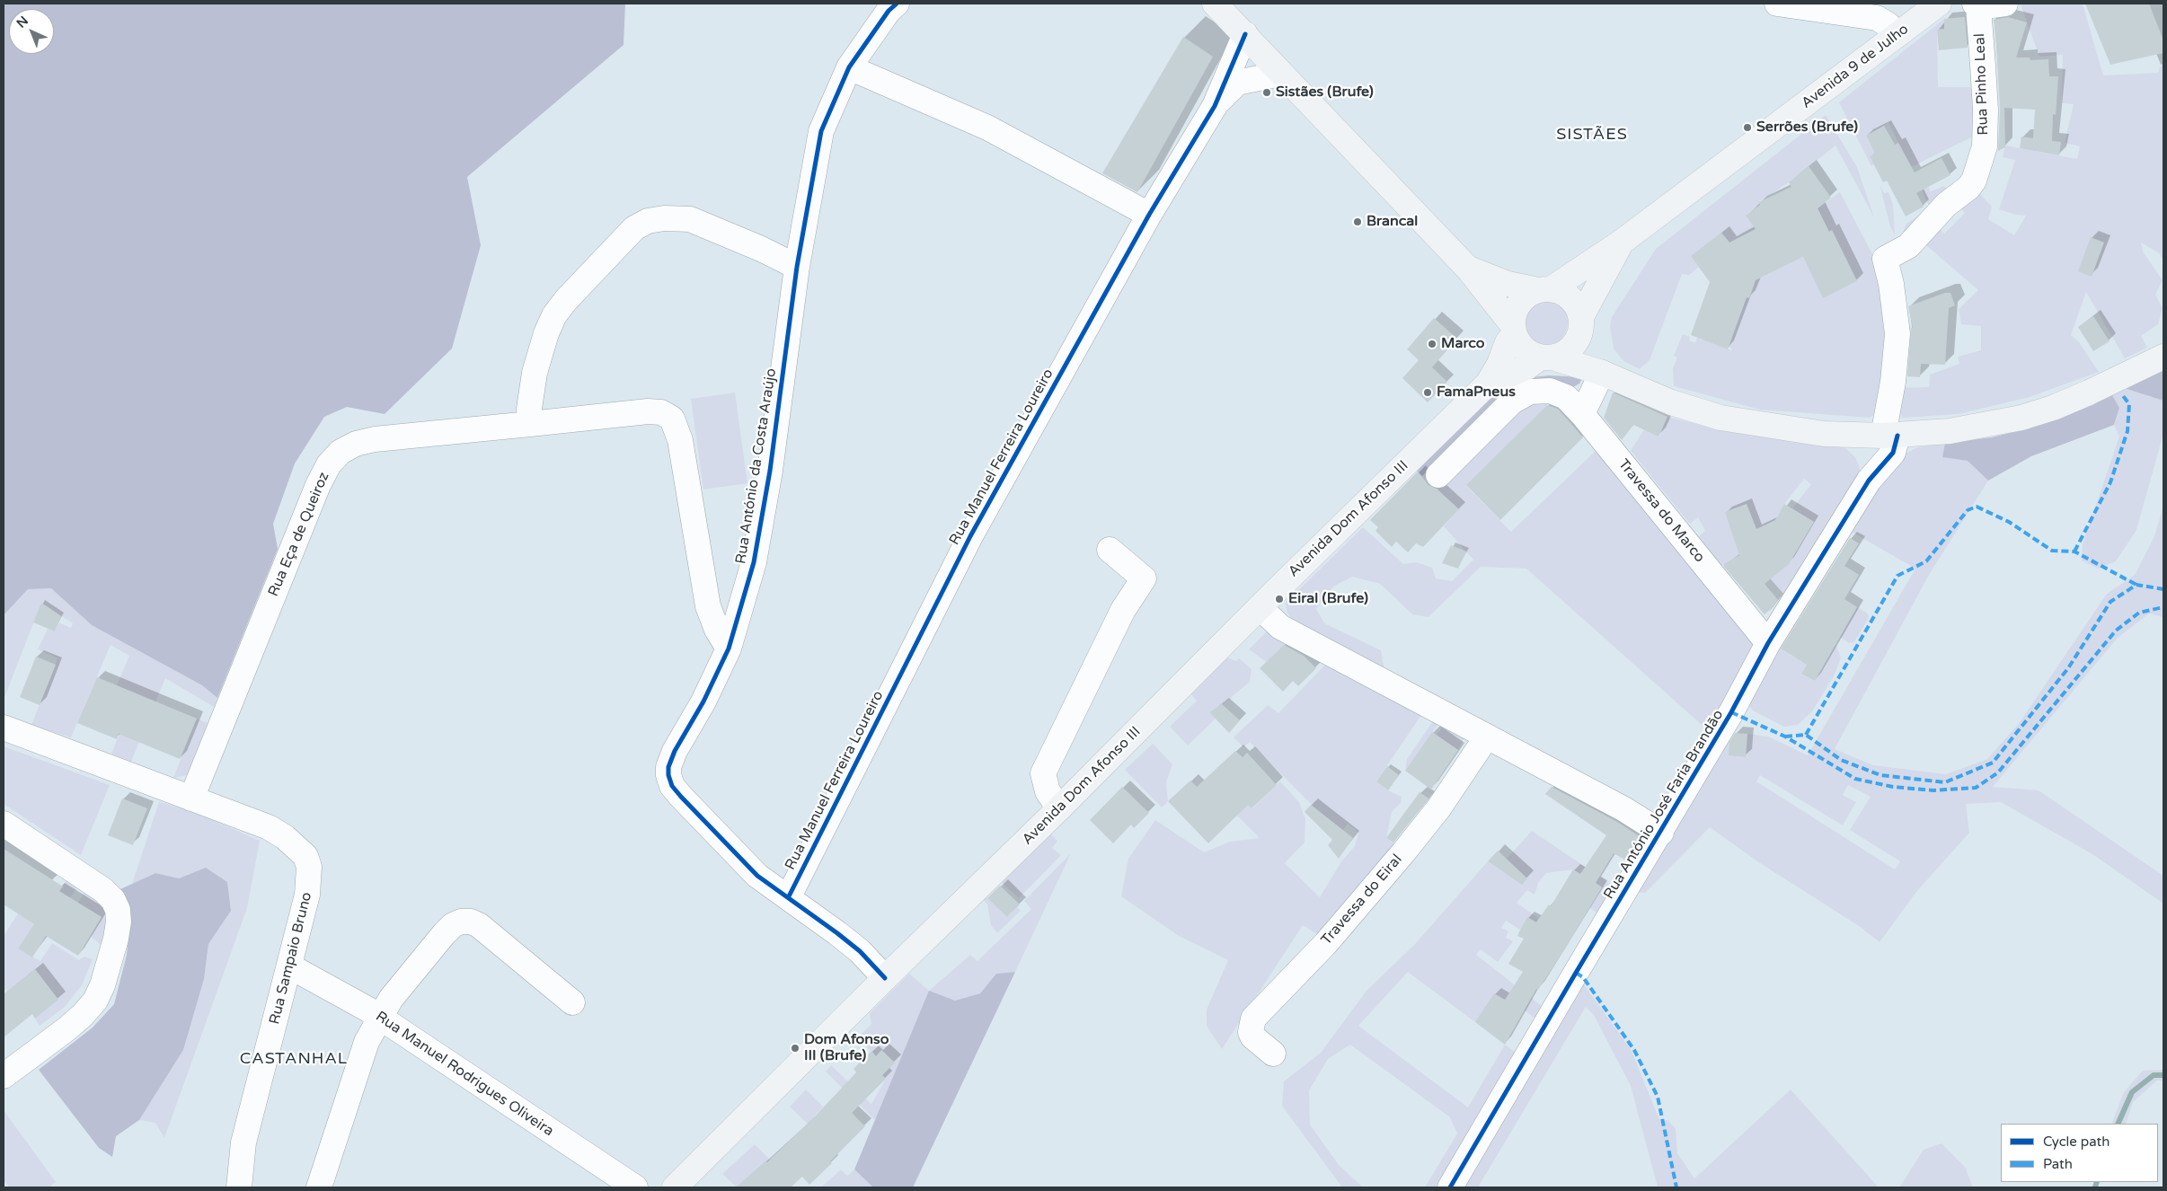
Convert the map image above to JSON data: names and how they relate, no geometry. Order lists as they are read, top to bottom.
{
  "streets": {
    "main road": ["Avenida 9 de Julho", "Avenida Dom Afonso III"],
    "street": [
      "Rua Pinho Leal",
      "Rua Manuel Ferreira Loureiro",
      "Rua António da Costa Araújo",
      "Travessa do Marco",
      "Rua Eça de Queiroz",
      "Rua António José Faria Brandão",
      "Travessa do Eiral",
      "Rua Sampaio Bruno",
      "Rua Manuel Rodrigues Oliveira"
    ]
  },
  "crossings": [
    ["Avenida 9 de Julho", "Avenida Dom Afonso III"],
    ["Rua Pinho Leal", "Rua António José Faria Brandão"],
    ["Rua Manuel Ferreira Loureiro", "Rua António da Costa Araújo"],
    ["Rua António da Costa Araújo", "Avenida Dom Afonso III"],
    ["Rua António da Costa Araújo", "Rua Eça de Queiroz"],
    ["Travessa do Marco", "Rua António José Faria Brandão"],
    ["Rua Eça de Queiroz", "Rua Sampaio Bruno"],
    ["Rua Sampaio Bruno", "Rua Manuel Rodrigues Oliveira"]
  ],
  "districts": ["SISTÃES", "CASTANHAL"],
  "places": [
    "Sistães (Brufe)",
    "Serrões (Brufe)",
    "Brancal",
    "Marco",
    "FamaPneus",
    "Eiral (Brufe)",
    "Dom Afonso III (Brufe)"
  ],
  "legend": ["Cycle path", "Path"],
  "north": "top left"
}
